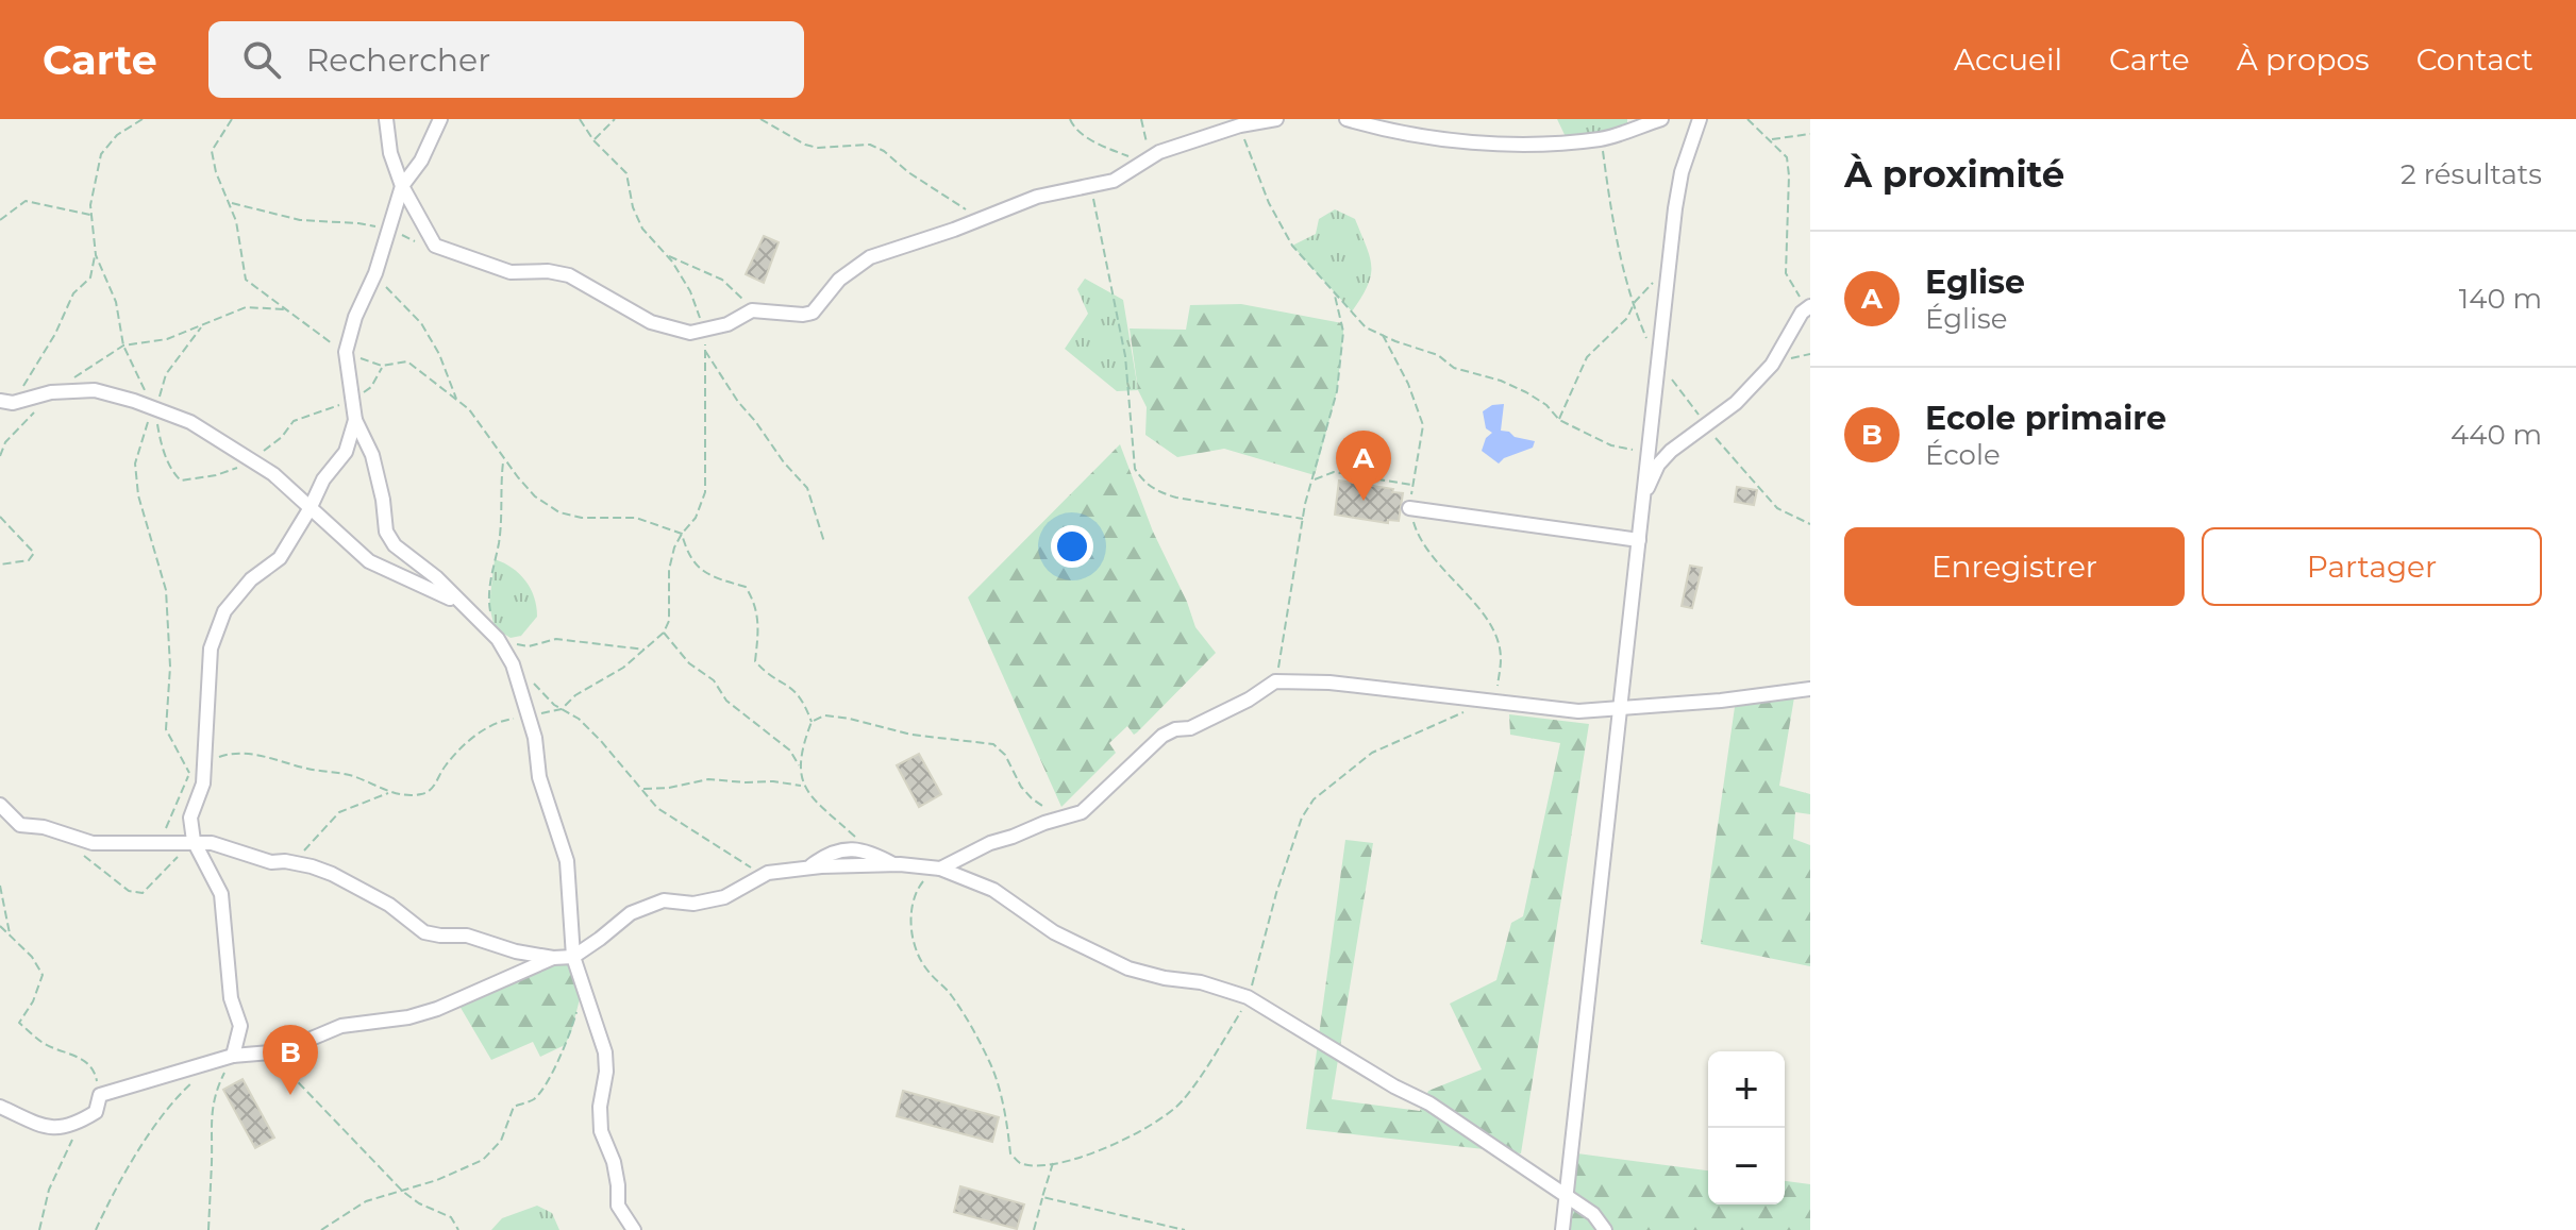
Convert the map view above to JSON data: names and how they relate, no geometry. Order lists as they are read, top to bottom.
{
  "page": {
    "header": "Carte",
    "search": "Rechercher",
    "nav": [
      "Accueil",
      "Carte",
      "À propos",
      "Contact"
    ],
    "heading": ["À proximité", "2 résultats"],
    "list": [
      {
        "mark": "A",
        "name": "Eglise",
        "note": "Église",
        "value": "140 m"
      },
      {
        "mark": "B",
        "name": "Ecole primaire",
        "note": "École",
        "value": "440 m"
      }
    ],
    "pins": ["A", "B"],
    "buttons": ["Enregistrer", "Partager"],
    "map_buttons": ["+", "−"]
  }
}
